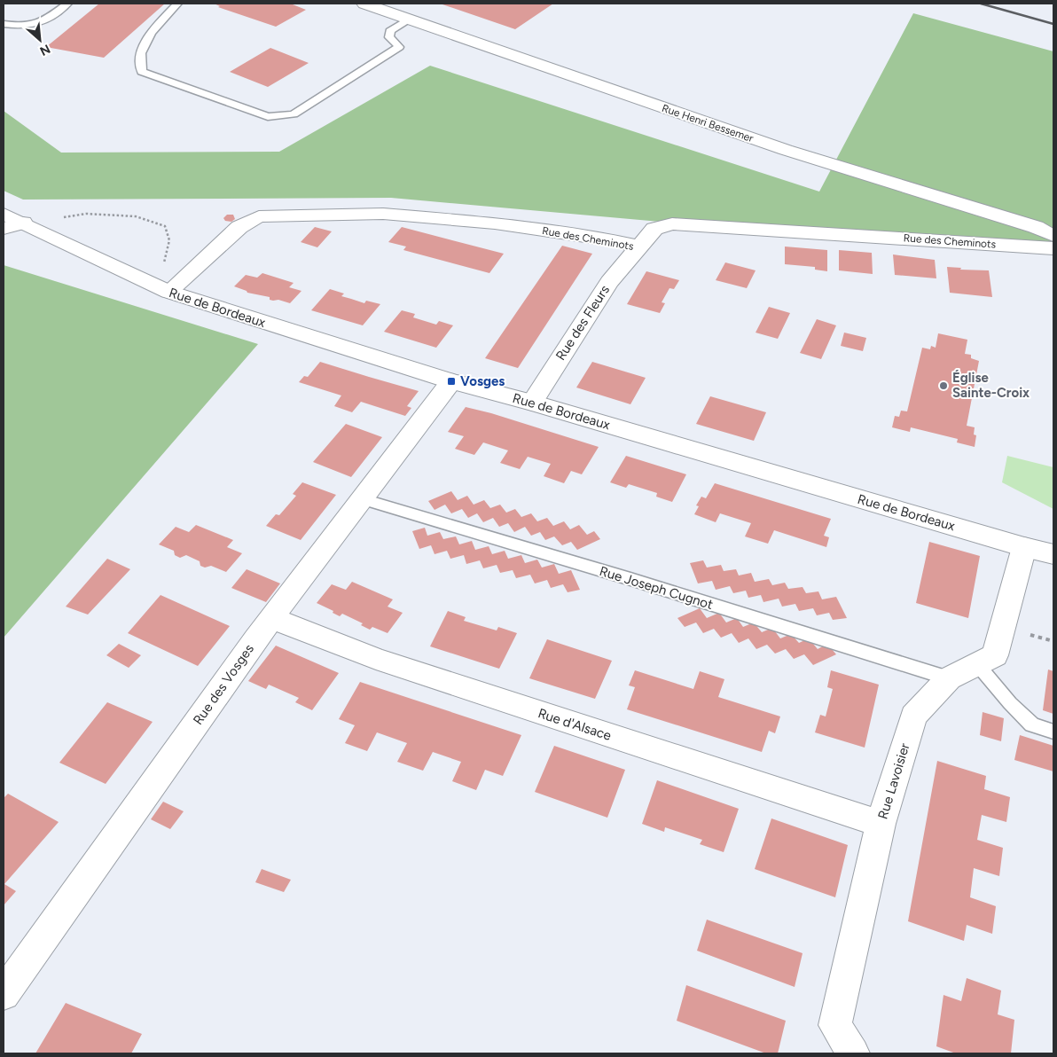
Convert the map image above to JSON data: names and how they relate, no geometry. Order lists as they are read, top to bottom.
{
  "streets": {
    "street": [
      "Rue Henri Bessemer",
      "Rue des Cheminots",
      "Rue de Bordeaux",
      "Rue des Fleurs",
      "Rue des Vosges",
      "Rue d'Alsace",
      "Rue Lavoisier"
    ],
    "lane": ["Rue Joseph Cugnot"]
  },
  "crossings": [
    ["Rue des Cheminots", "Rue de Bordeaux"],
    ["Rue des Cheminots", "Rue des Fleurs"],
    ["Rue de Bordeaux", "Rue des Fleurs"],
    ["Rue de Bordeaux", "Rue des Vosges"],
    ["Rue de Bordeaux", "Rue Lavoisier"],
    ["Rue Joseph Cugnot", "Rue des Vosges"],
    ["Rue Joseph Cugnot", "Rue Lavoisier"],
    ["Rue des Vosges", "Rue d'Alsace"],
    ["Rue d'Alsace", "Rue Lavoisier"]
  ],
  "places": {
    "transit": ["Vosges"],
    "other": ["Église Sainte-Croix"]
  },
  "north": "bottom right"
}
